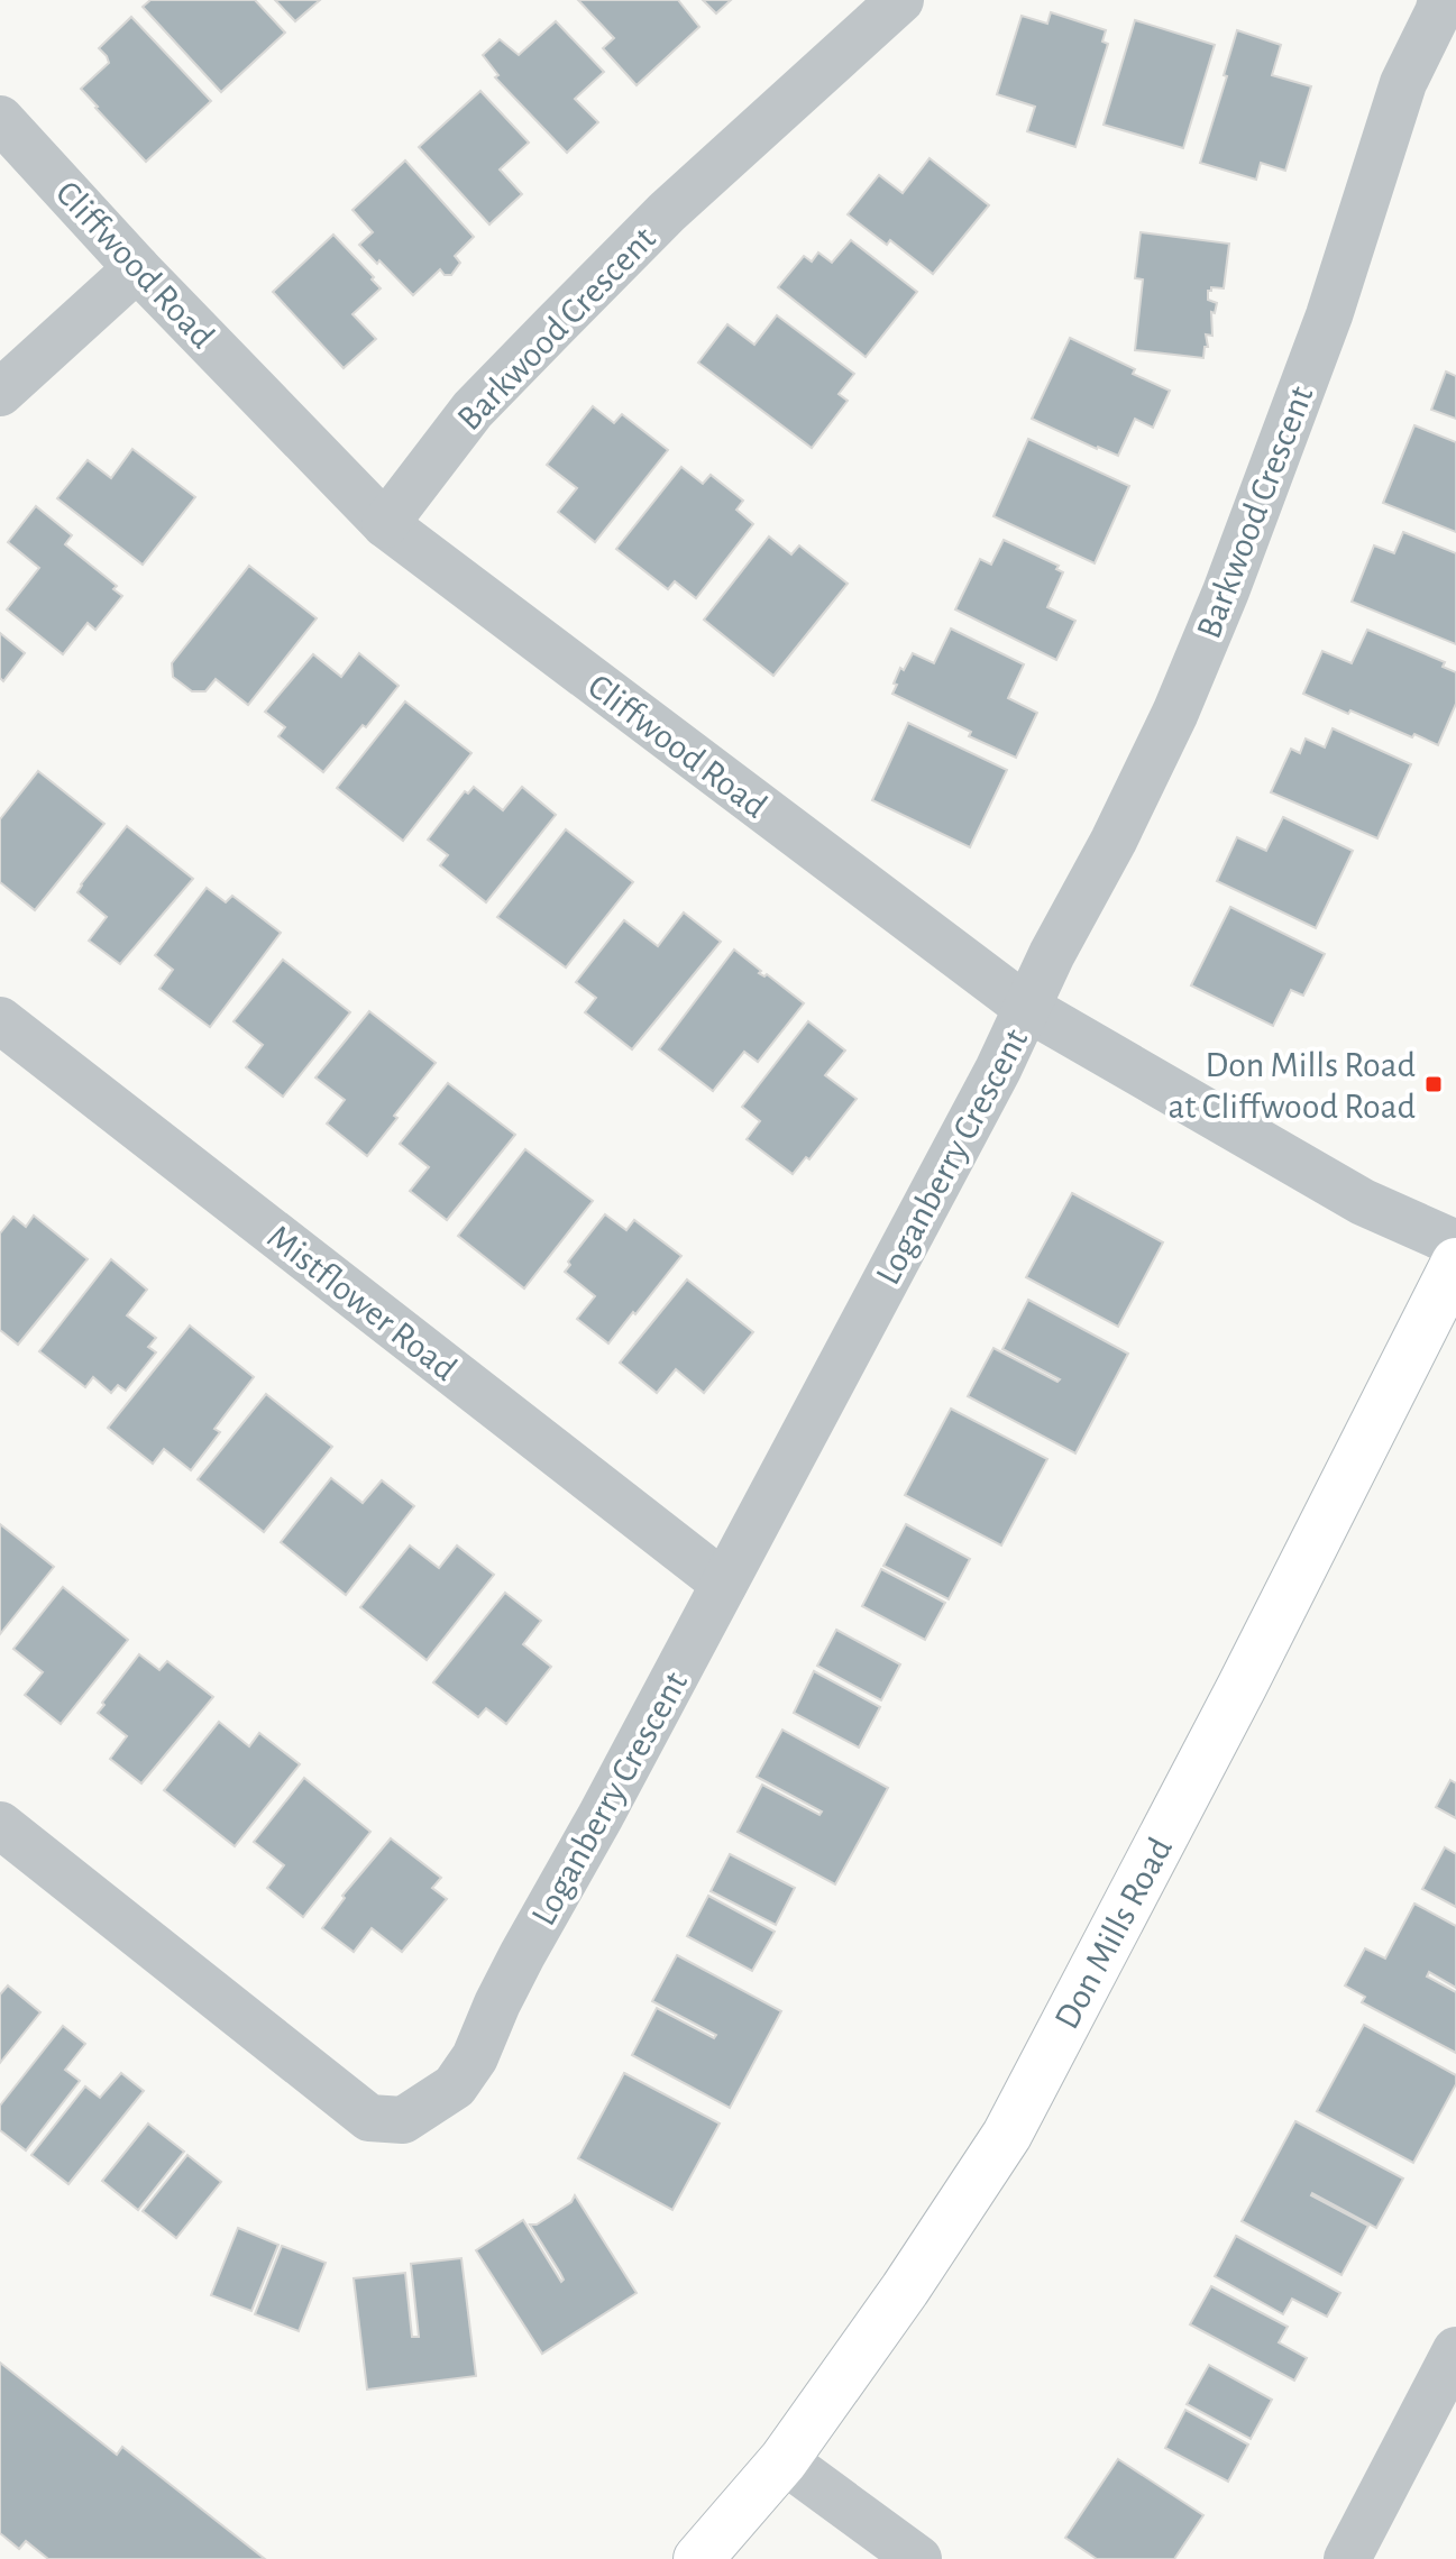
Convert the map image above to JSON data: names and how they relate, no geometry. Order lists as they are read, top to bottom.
{
  "streets": {
    "main road": ["Don Mills Road"],
    "street": [
      "Cliffwood Road",
      "Barkwood Crescent",
      "Loganberry Crescent",
      "Mistflower Road"
    ]
  },
  "crossings": [
    ["Cliffwood Road", "Barkwood Crescent"],
    ["Cliffwood Road", "Loganberry Crescent"],
    ["Barkwood Crescent", "Loganberry Crescent"],
    ["Loganberry Crescent", "Mistflower Road"]
  ],
  "places": {
    "transit": ["Don Mills Road at Cliffwood Road"]
  }
}
